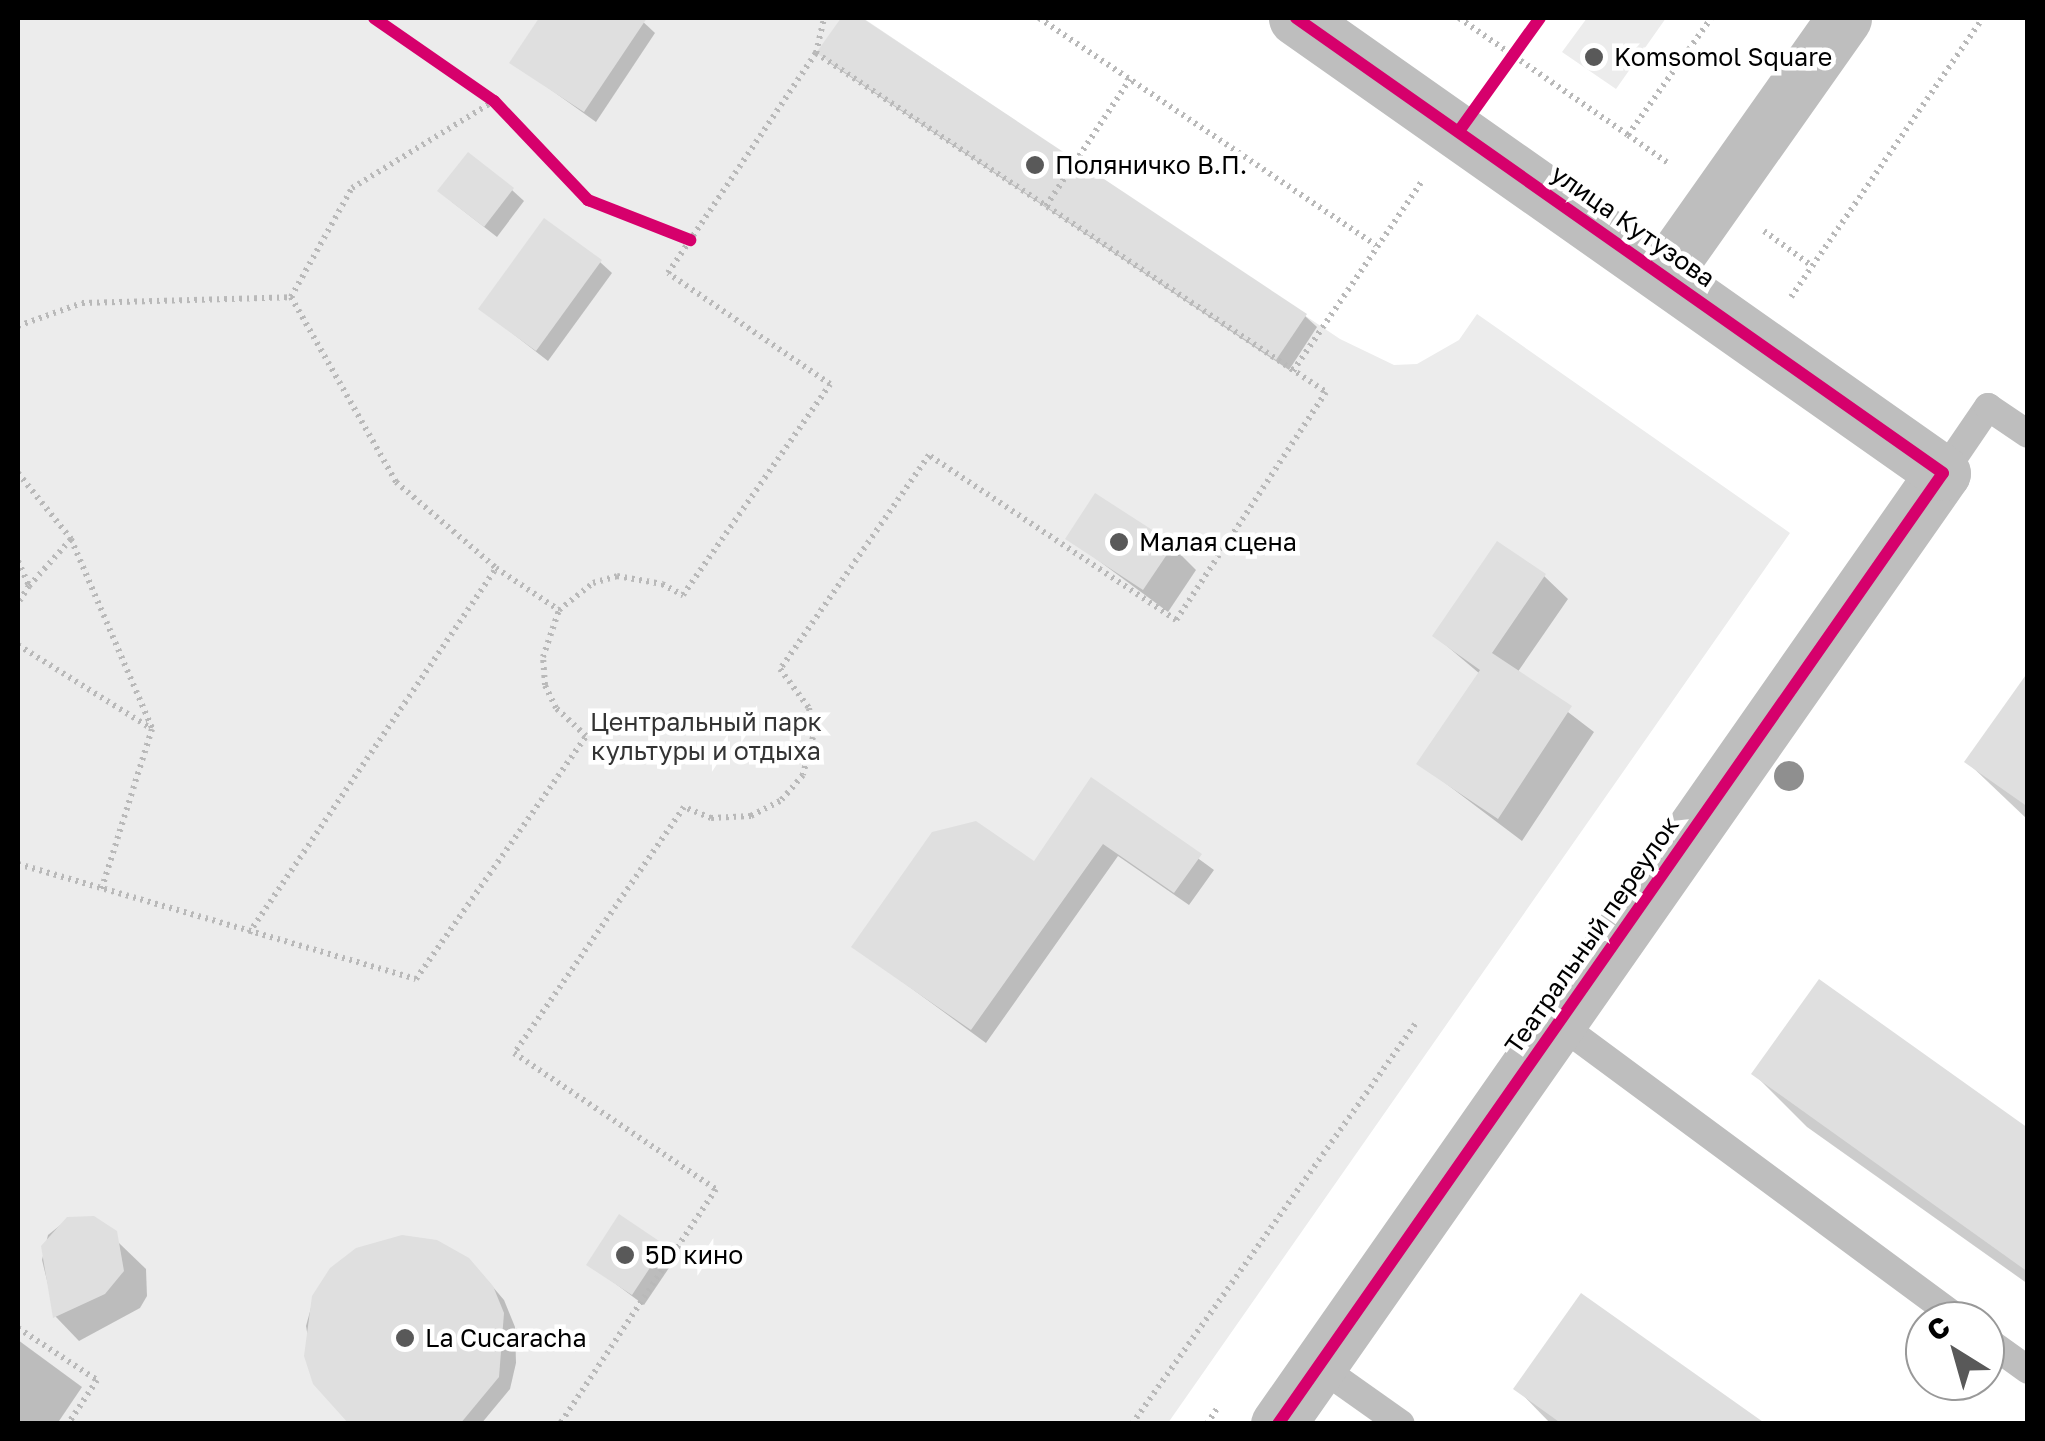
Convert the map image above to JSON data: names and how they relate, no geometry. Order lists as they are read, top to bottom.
{
  "streets": {
    "street": ["улица Кутузова", "Театральный переулок"]
  },
  "crossings": [
    ["улица Кутузова", "Театральный переулок"]
  ],
  "parks": ["Центральный парк культуры и отдыха"],
  "places": [
    "Komsomol Square",
    "Поляничко В.П.",
    "Малая сцена",
    "5D кино",
    "La Cucaracha"
  ],
  "north": "top left"
}
